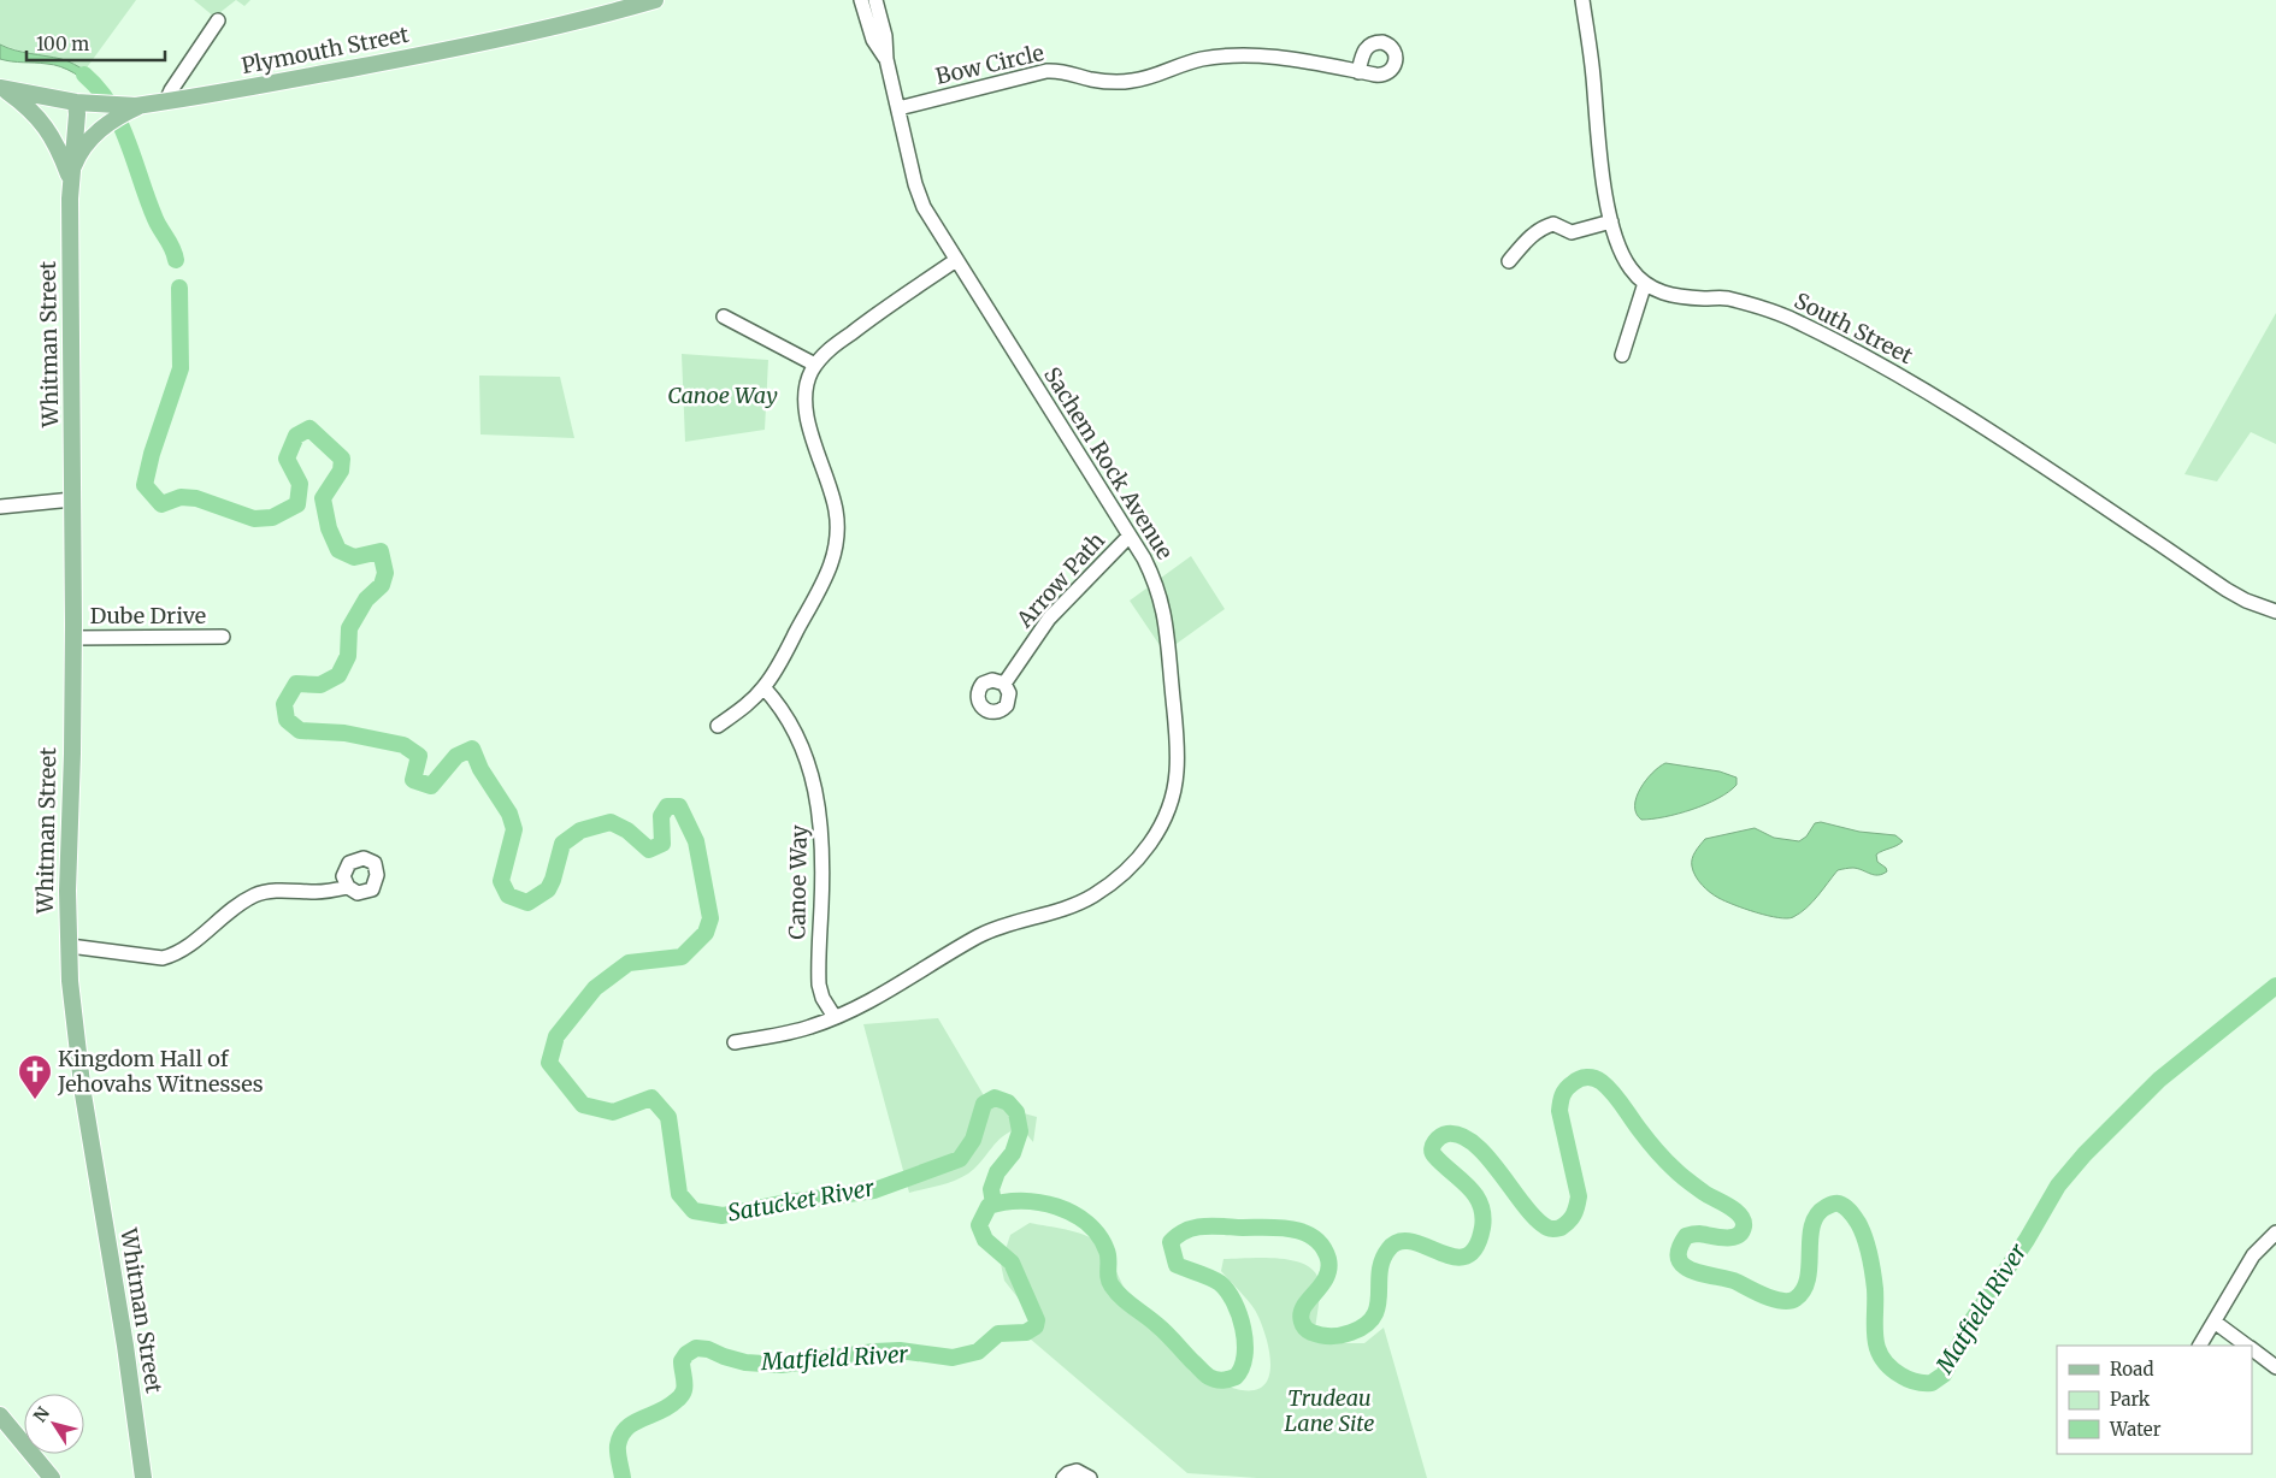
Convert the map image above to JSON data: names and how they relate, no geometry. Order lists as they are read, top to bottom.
{
  "streets": {
    "main road": ["Plymouth Street", "Whitman Street"],
    "street": [
      "Bow Circle",
      "South Street",
      "Sachem Rock Avenue",
      "Arrow Path",
      "Dube Drive",
      "Canoe Way"
    ]
  },
  "crossings": [
    ["Plymouth Street", "Whitman Street"],
    ["Bow Circle", "Sachem Rock Avenue"],
    ["Whitman Street", "Dube Drive"],
    ["Sachem Rock Avenue", "Arrow Path"],
    ["Sachem Rock Avenue", "Canoe Way"]
  ],
  "water": ["Satucket River", "Matfield River"],
  "parks": ["Canoe Way", "Trudeau Lane Site"],
  "places": {
    "church": ["Kingdom Hall of Jehovahs Witnesses"]
  },
  "legend": ["Road", "Park", "Water"],
  "scale_bar": "100 m",
  "north": "top left"
}
